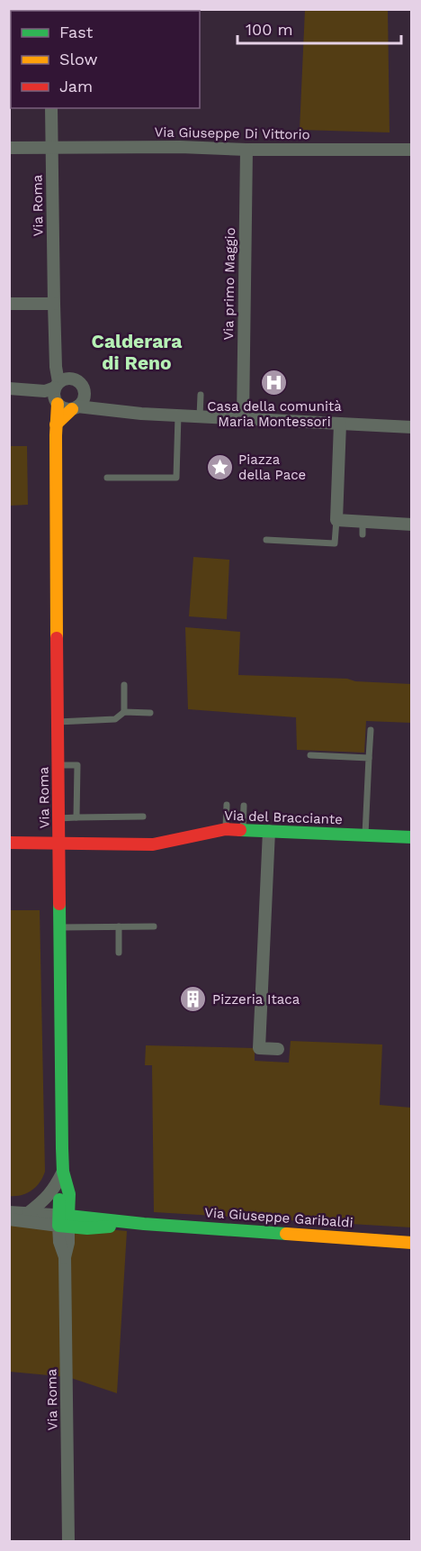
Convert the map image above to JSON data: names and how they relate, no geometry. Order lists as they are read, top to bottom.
{
  "streets": {
    "street": [
      "Via Giuseppe Di Vittorio",
      "Via Roma",
      "Via primo Maggio",
      "Via del Bracciante",
      "Via Giuseppe Garibaldi"
    ]
  },
  "crossings": [
    ["Via Giuseppe Di Vittorio", "Via Roma"],
    ["Via Giuseppe Di Vittorio", "Via primo Maggio"],
    ["Via Roma", "Via del Bracciante"],
    ["Via Roma", "Via Giuseppe Garibaldi"]
  ],
  "districts": ["Calderara di Reno"],
  "places": {
    "hospital": ["Casa della comunità Maria Montessori"],
    "place": ["Piazza della Pace"],
    "building": ["Pizzeria Itaca"]
  },
  "legend": ["Fast", "Slow", "Jam"],
  "scale_bar": "100 m"
}
